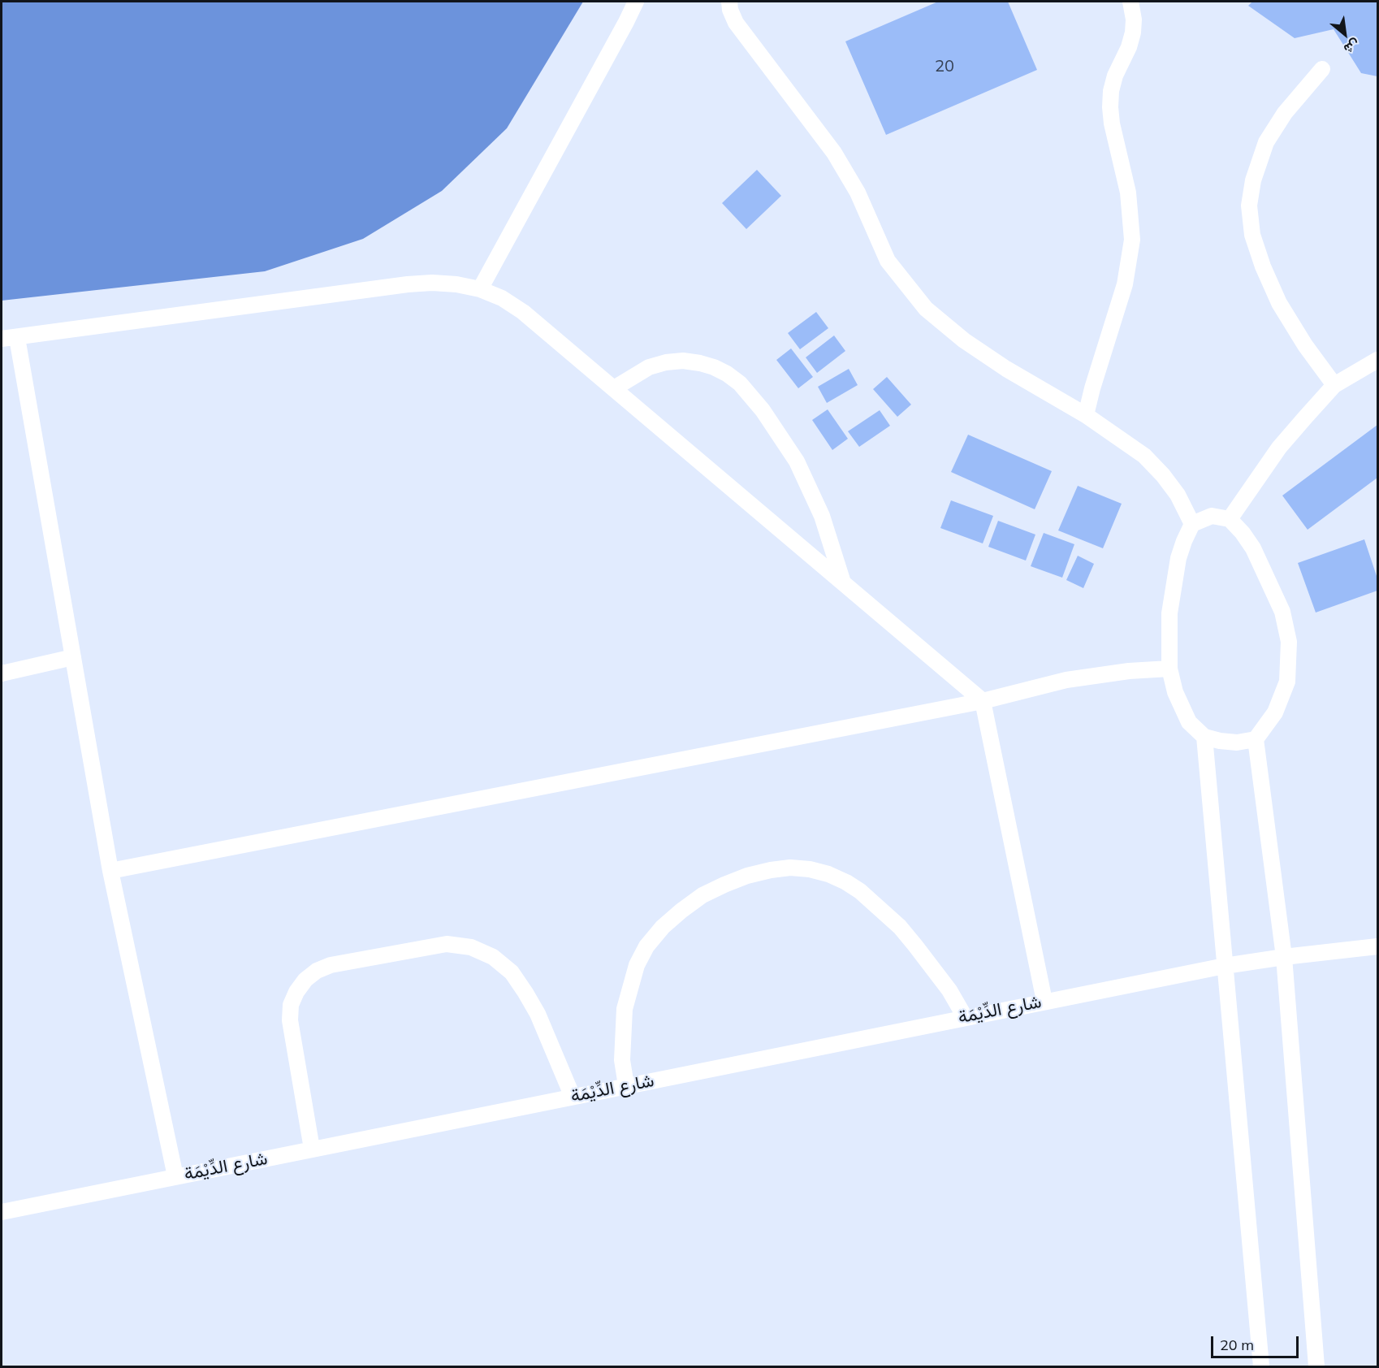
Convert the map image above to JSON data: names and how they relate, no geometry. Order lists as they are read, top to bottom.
{
  "streets": {
    "lane": ["شارع الدِّيْمَة"]
  },
  "house_numbers": ["20"],
  "scale_bar": "20 m",
  "north": "bottom right"
}
